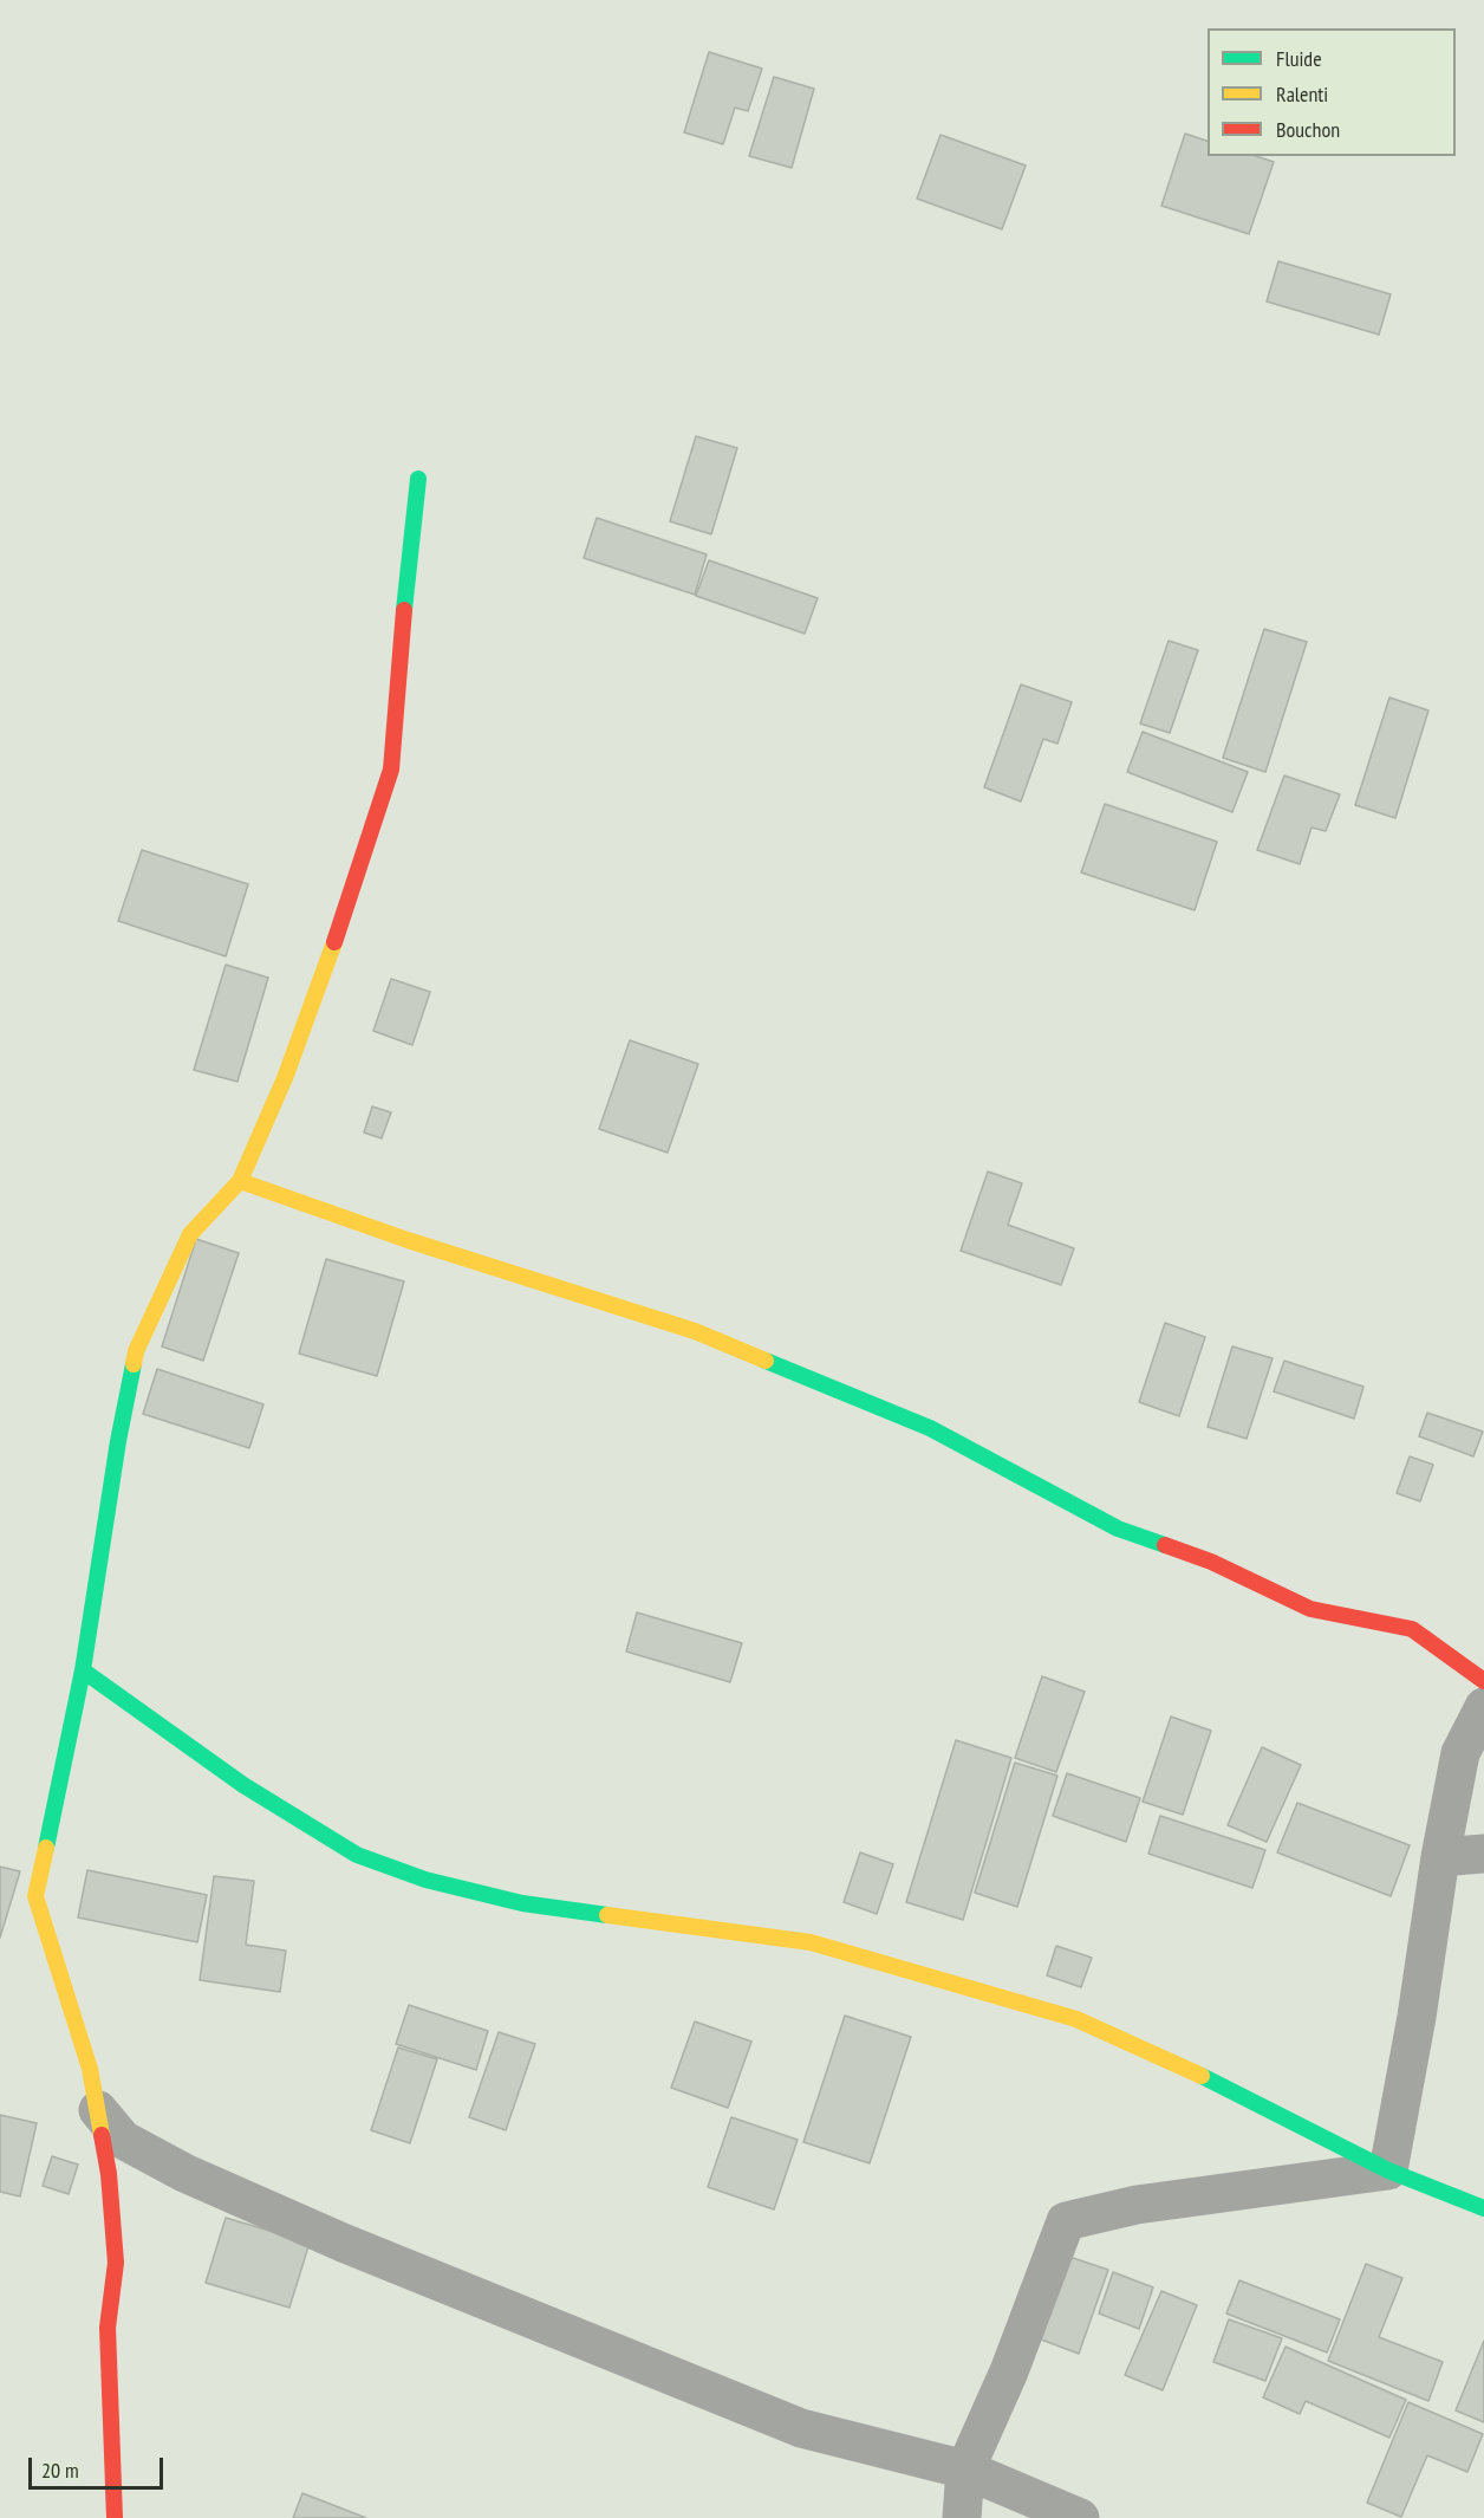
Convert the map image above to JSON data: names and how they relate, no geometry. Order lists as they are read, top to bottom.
{
  "legend": ["Fluide", "Ralenti", "Bouchon"],
  "scale_bar": "20 m"
}
